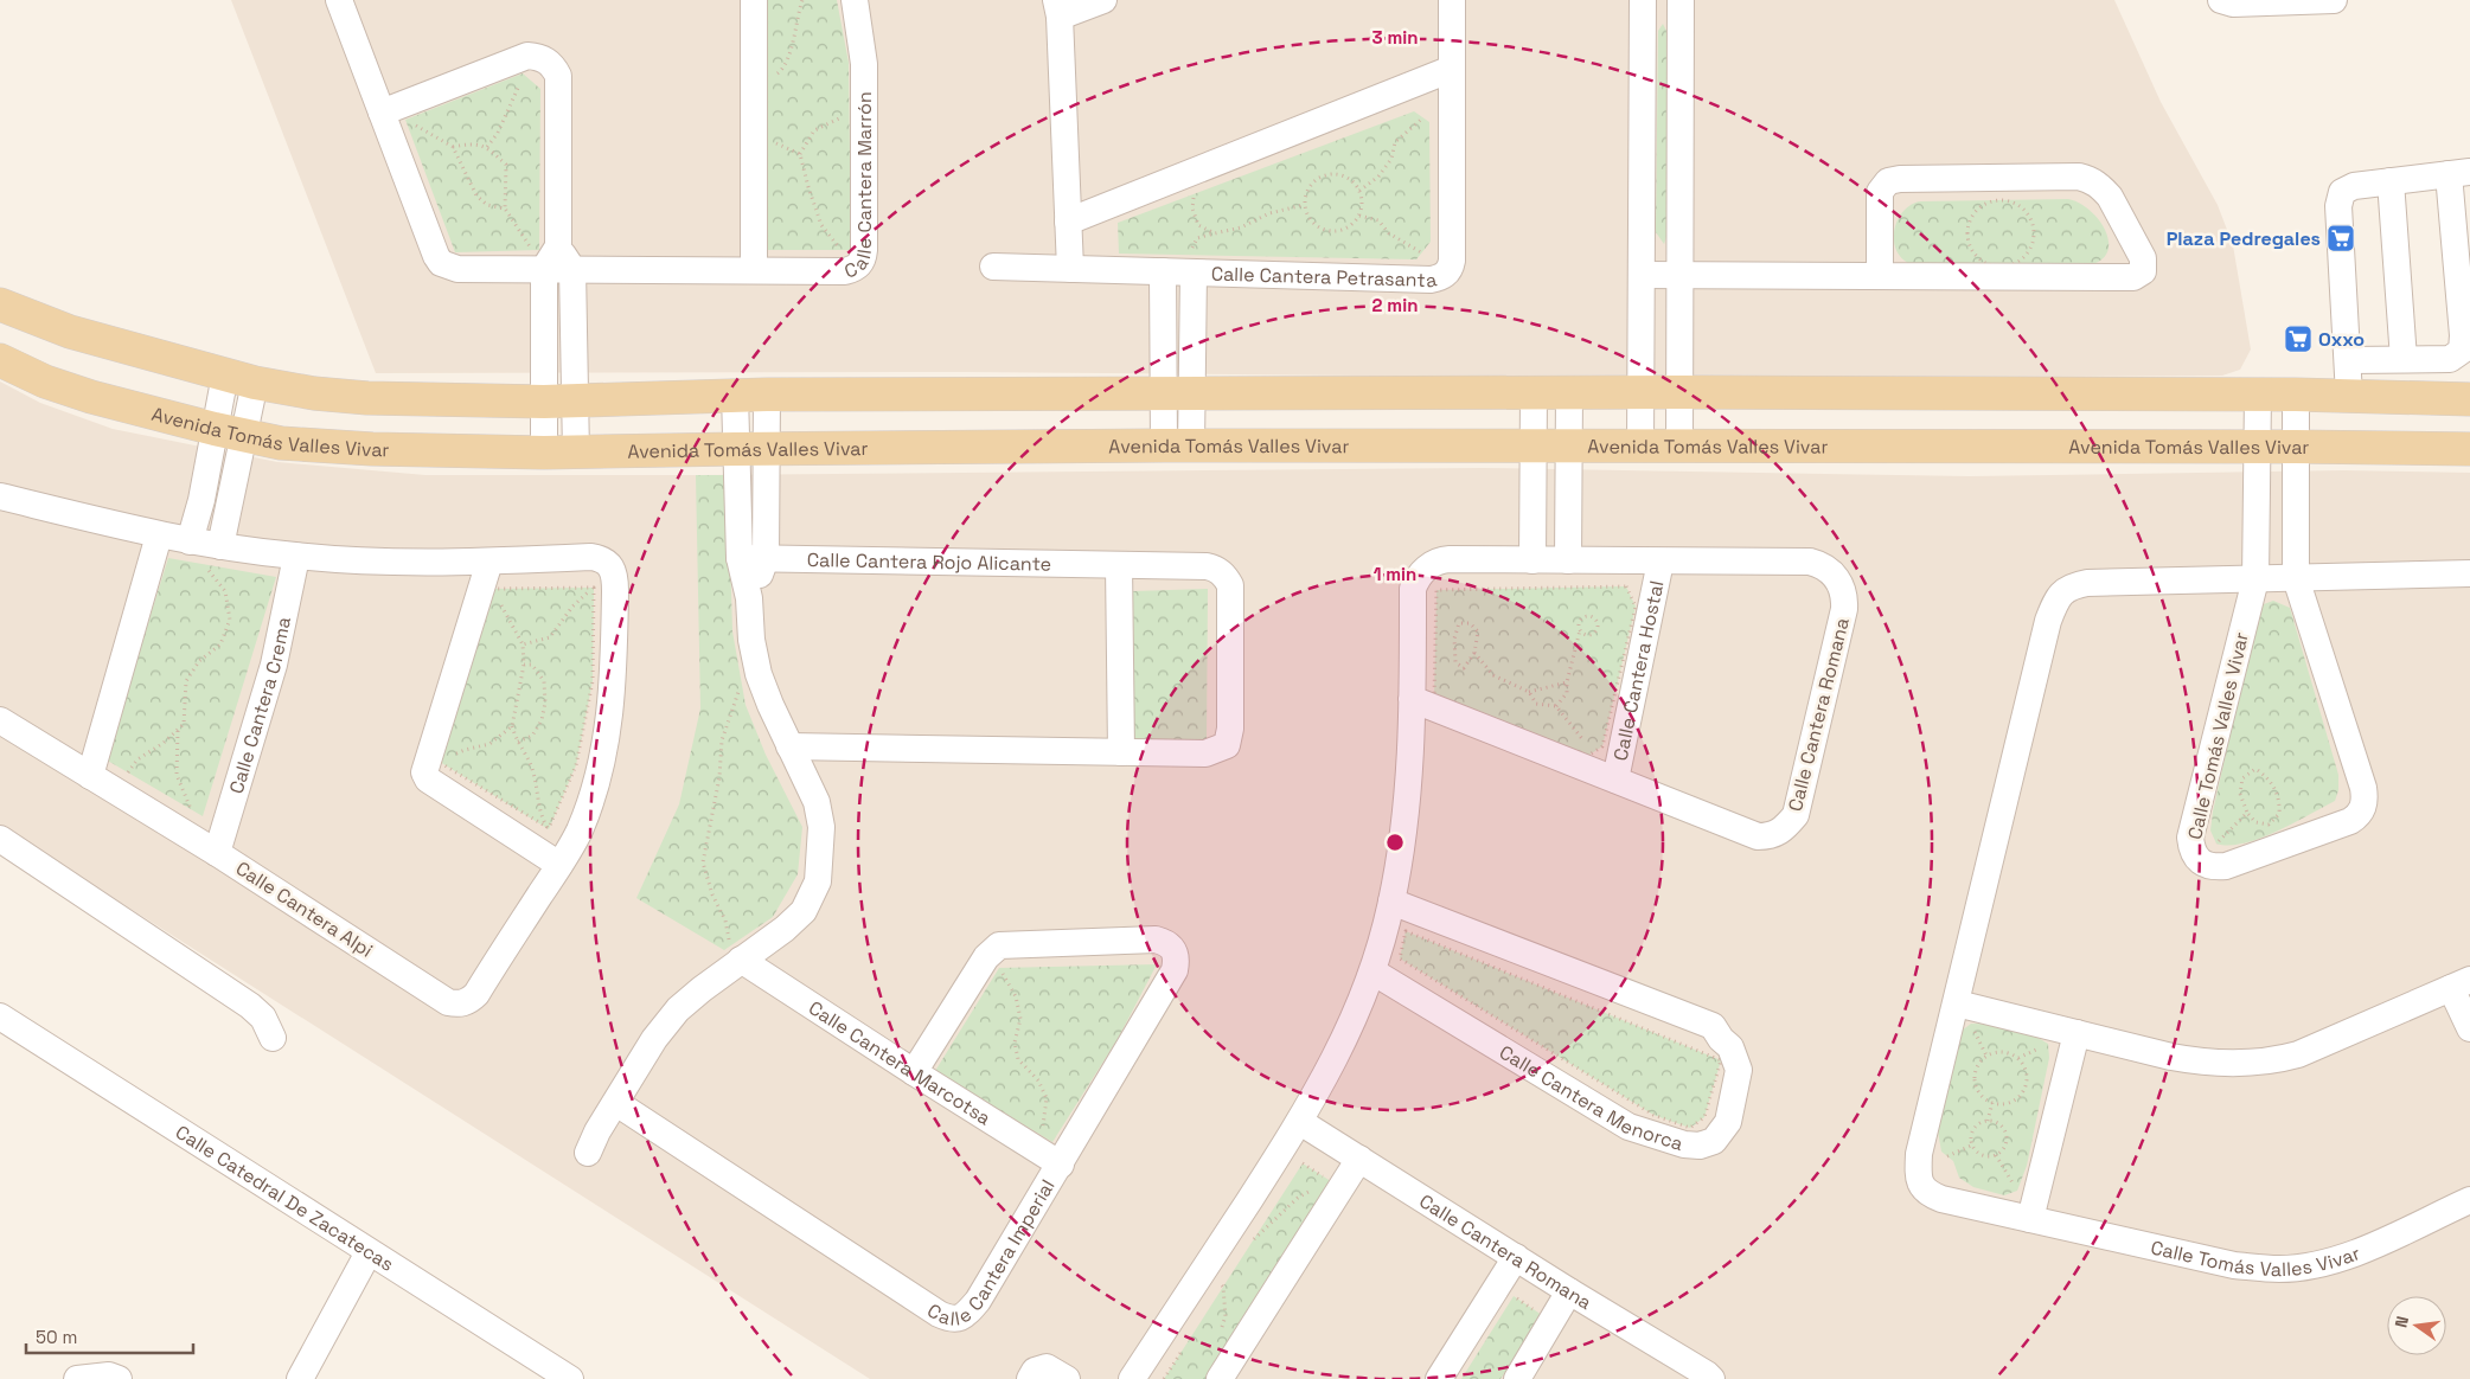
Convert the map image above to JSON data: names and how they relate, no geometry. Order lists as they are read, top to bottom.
{
  "streets": {
    "main road": ["Avenida Tomás Valles Vivar"],
    "street": [
      "Calle Cantera Marrón",
      "Calle Cantera Petrasanta",
      "Calle Cantera Rojo Alicante",
      "Calle Cantera Hostal",
      "Calle Cantera Crema",
      "Calle Cantera Romana",
      "Calle Tomás Valles Vivar",
      "Calle Cantera Alpi",
      "Calle Cantera Marcotsa",
      "Calle Cantera Menorca",
      "Calle Catedral De Zacatecas",
      "Calle Cantera Imperial"
    ]
  },
  "crossings": [
    ["Avenida Tomás Valles Vivar", "Calle Tomás Valles Vivar"],
    ["Calle Cantera Hostal", "Calle Cantera Romana"],
    ["Calle Cantera Crema", "Calle Cantera Alpi"],
    ["Calle Cantera Romana", "Calle Cantera Menorca"],
    ["Calle Cantera Marcotsa", "Calle Cantera Imperial"]
  ],
  "places": {
    "supermarket": ["Plaza Pedregales", "Oxxo"]
  },
  "scale_bar": "50 m",
  "north": "left",
  "rings": ["3 min", "2 min", "1 min"]
}
